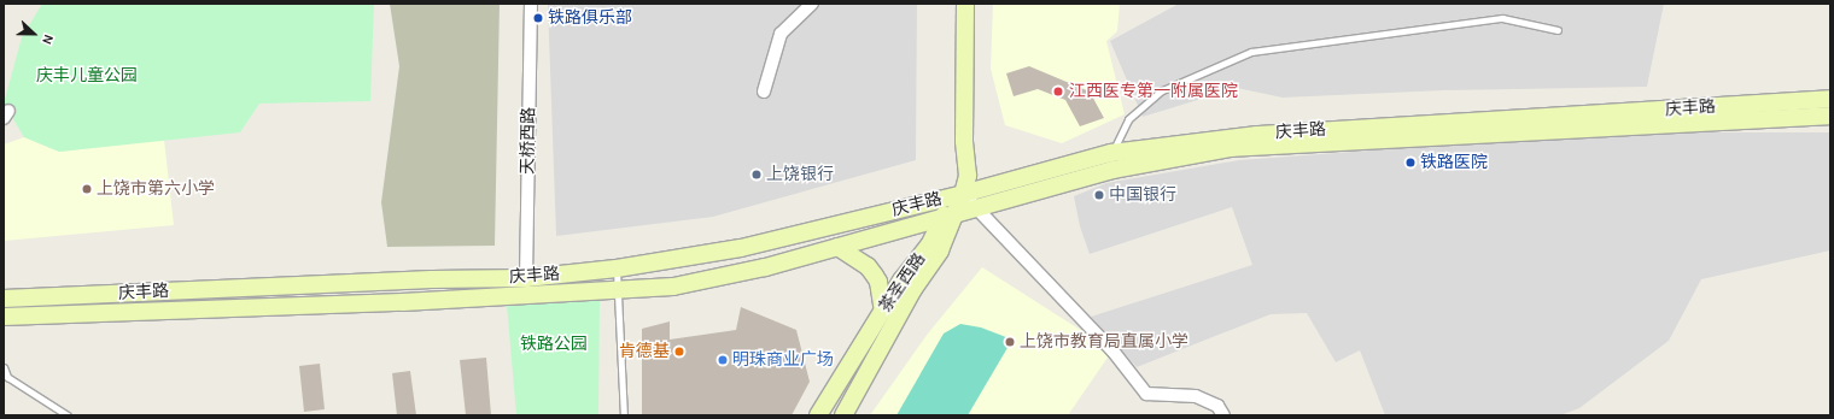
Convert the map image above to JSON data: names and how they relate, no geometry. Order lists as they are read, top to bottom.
{
  "streets": {
    "main road": ["庆丰路", "茶圣西路"],
    "street": ["天桥西路"]
  },
  "crossings": [
    ["庆丰路", "天桥西路"],
    ["庆丰路", "茶圣西路"]
  ],
  "parks": ["庆丰儿童公园", "铁路公园"],
  "places": [
    "铁路俱乐部",
    "江西医专第一附属医院",
    "铁路医院",
    "上饶银行",
    "上饶市第六小学",
    "中国银行",
    "上饶市教育局直属小学",
    "肯德基",
    "明珠商业广场"
  ],
  "north": "right"
}
